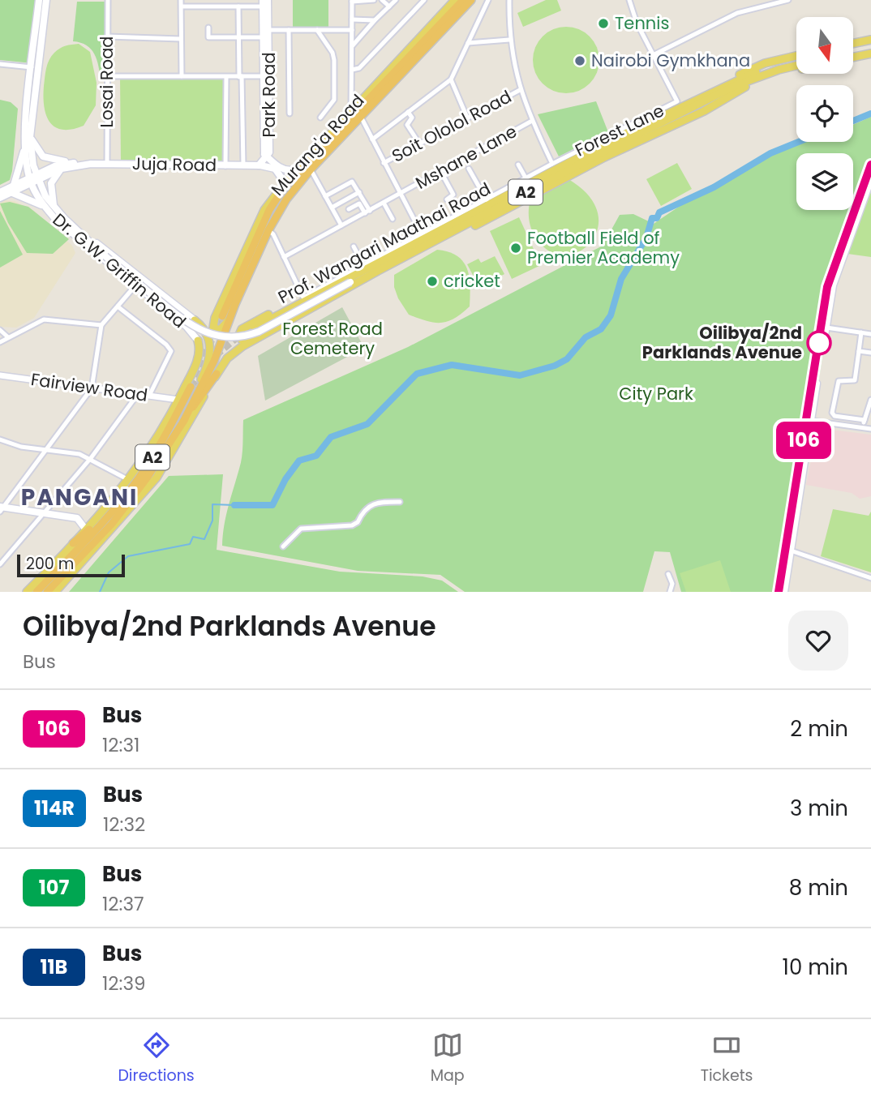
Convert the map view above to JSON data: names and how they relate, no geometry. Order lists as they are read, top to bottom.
{
  "streets": {
    "highway": ["Murang'a Road", "A2", "Prof. Wangari Maathai Road"],
    "main road": ["Park Road", "Juja Road", "Dr. G.W. Griffin Road"],
    "street": [
      "Losai Road",
      "Soit Ololol Road",
      "Forest Lane",
      "Mshane Lane",
      "Fairview Road"
    ]
  },
  "crossings": [
    ["Losai Road", "Juja Road"],
    ["Park Road", "Murang'a Road"],
    ["Forest Lane", "Prof. Wangari Maathai Road"],
    ["Murang'a Road", "Prof. Wangari Maathai Road"],
    ["Murang'a Road", "Dr. G.W. Griffin Road"],
    ["Juja Road", "Dr. G.W. Griffin Road"],
    ["Prof. Wangari Maathai Road", "Dr. G.W. Griffin Road"]
  ],
  "districts": ["PANGANI"],
  "parks": ["Forest Road Cemetery", "City Park"],
  "places": [
    "Tennis",
    "Nairobi Gymkhana",
    "Football Field of Premier Academy",
    "cricket",
    "Oilibya/2nd Parklands Avenue"
  ],
  "lines": ["bus line 106"],
  "scale_bar": "200 m",
  "north": "bottom",
  "page": {
    "on_map": "106",
    "scale": "200 m",
    "heading": ["Oilibya/2nd Parklands Avenue", "Bus"],
    "list": [
      {
        "mark": "106",
        "name": "Bus",
        "note": "12:31",
        "value": "2 min"
      },
      {
        "mark": "114R",
        "name": "Bus",
        "note": "12:32",
        "value": "3 min"
      },
      {
        "mark": "107",
        "name": "Bus",
        "note": "12:37",
        "value": "8 min"
      },
      {
        "mark": "11B",
        "name": "Bus",
        "note": "12:39",
        "value": "10 min"
      }
    ],
    "tabs": ["Directions", "Map", "Tickets"]
  }
}
